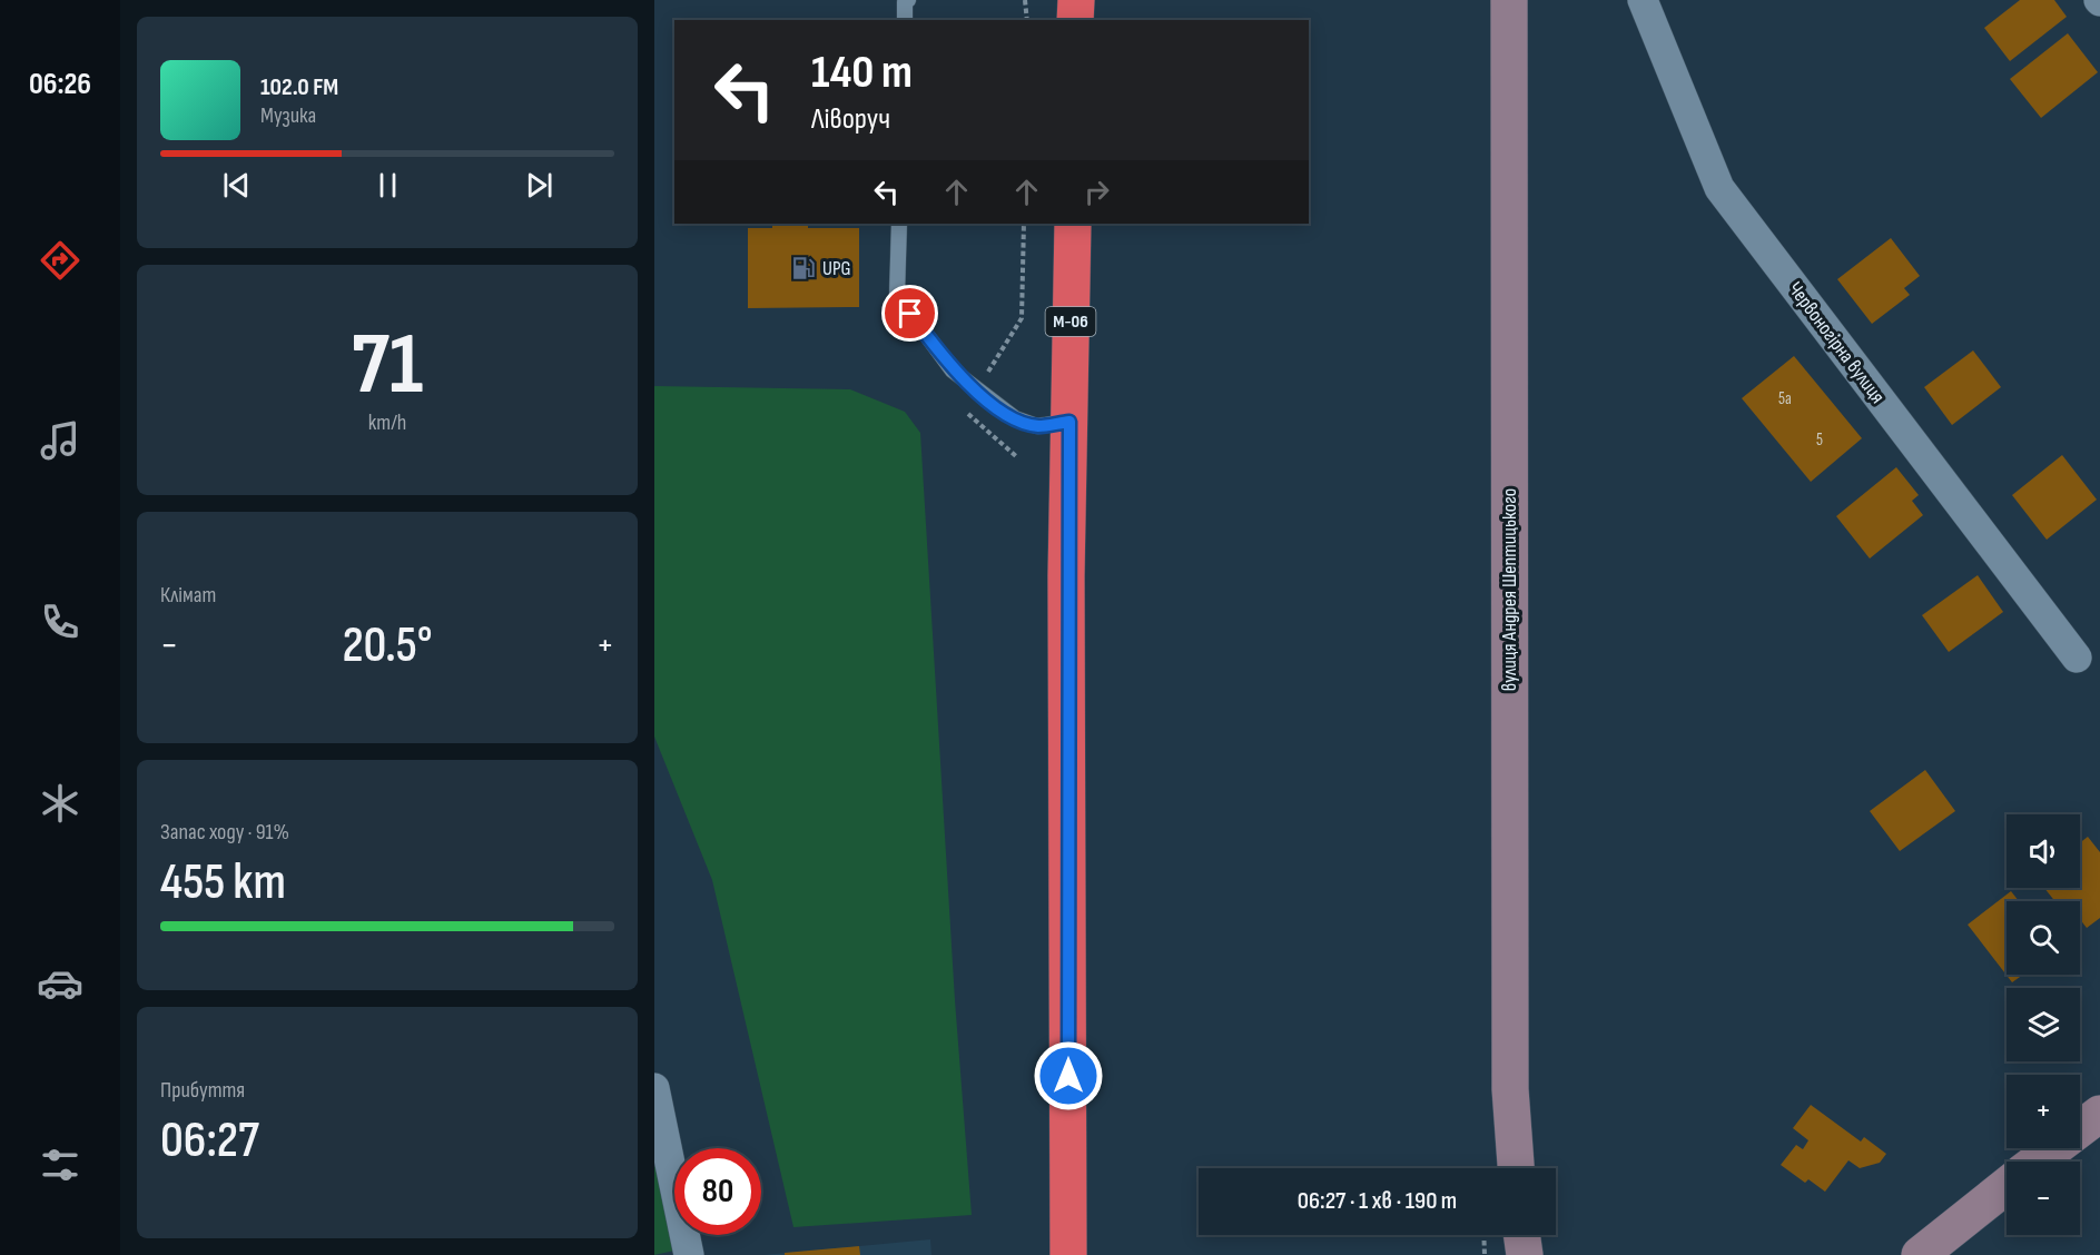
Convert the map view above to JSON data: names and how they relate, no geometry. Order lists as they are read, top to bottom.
{
  "streets": {
    "highway": ["М-06"],
    "main road": ["вулиця Андрея Шептицького"],
    "street": ["Червоногірна вулиця"]
  },
  "places": {
    "fuel station": ["UPG"]
  },
  "house_numbers": ["5а", "5"],
  "page": {
    "tabs": "06:26",
    "turn": ["140 m", "Ліворуч"],
    "song": ["102.0 FM", "Музика"],
    "tile": [
      ["71", "km/h"],
      "Клімат",
      ["Запас ходу · 91%", "455 km"],
      ["Прибуття", "06:27"]
    ],
    "heat": ["−", "20.5°", "+"],
    "map_buttons": ["+", "−"],
    "limit": "80",
    "trip": "06:27 · 1 хв · 190 m"
  }
}
